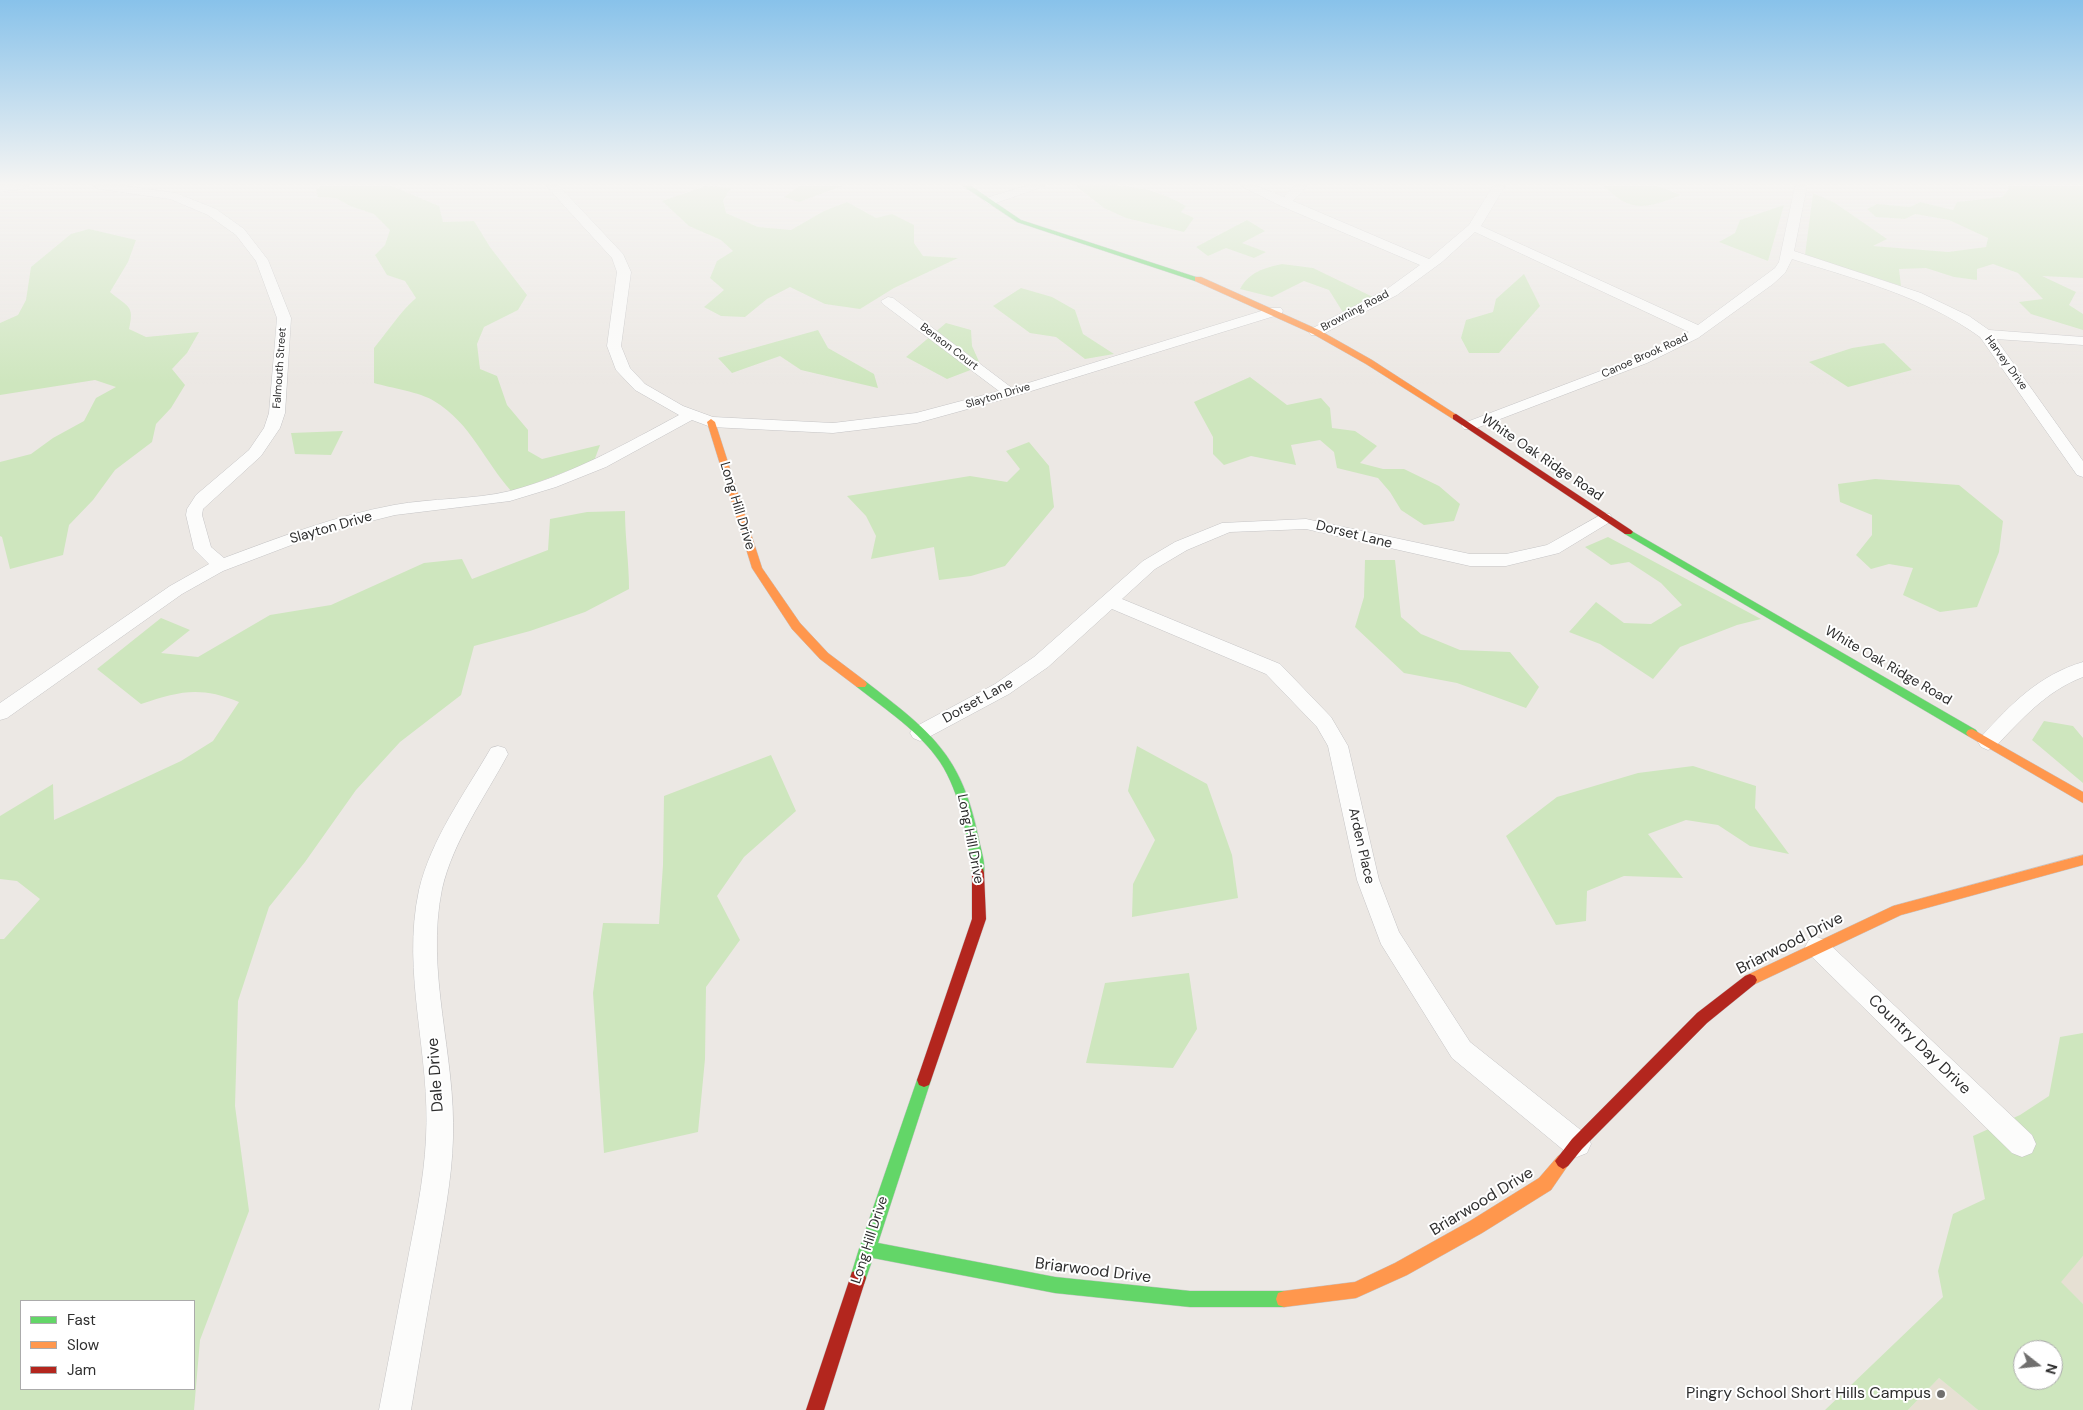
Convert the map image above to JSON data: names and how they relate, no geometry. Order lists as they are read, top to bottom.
{
  "streets": {
    "street": [
      "Browning Road",
      "Benson Court",
      "Canoe Brook Road",
      "Harvey Drive",
      "Falmouth Street",
      "Slayton Drive",
      "White Oak Ridge Road",
      "Long Hill Drive",
      "Dorset Lane",
      "Arden Place",
      "Briarwood Drive",
      "Country Day Drive",
      "Dale Drive"
    ]
  },
  "crossings": [
    ["Browning Road", "White Oak Ridge Road"],
    ["Benson Court", "Slayton Drive"],
    ["Canoe Brook Road", "Harvey Drive"],
    ["Canoe Brook Road", "White Oak Ridge Road"],
    ["Falmouth Street", "Slayton Drive"],
    ["Slayton Drive", "White Oak Ridge Road"],
    ["Slayton Drive", "Long Hill Drive"],
    ["White Oak Ridge Road", "Dorset Lane"],
    ["Long Hill Drive", "Dorset Lane"],
    ["Long Hill Drive", "Briarwood Drive"],
    ["Dorset Lane", "Arden Place"],
    ["Arden Place", "Briarwood Drive"],
    ["Briarwood Drive", "Country Day Drive"]
  ],
  "places": ["Pingry School Short Hills Campus"],
  "legend": ["Fast", "Slow", "Jam"],
  "north": "right"
}
